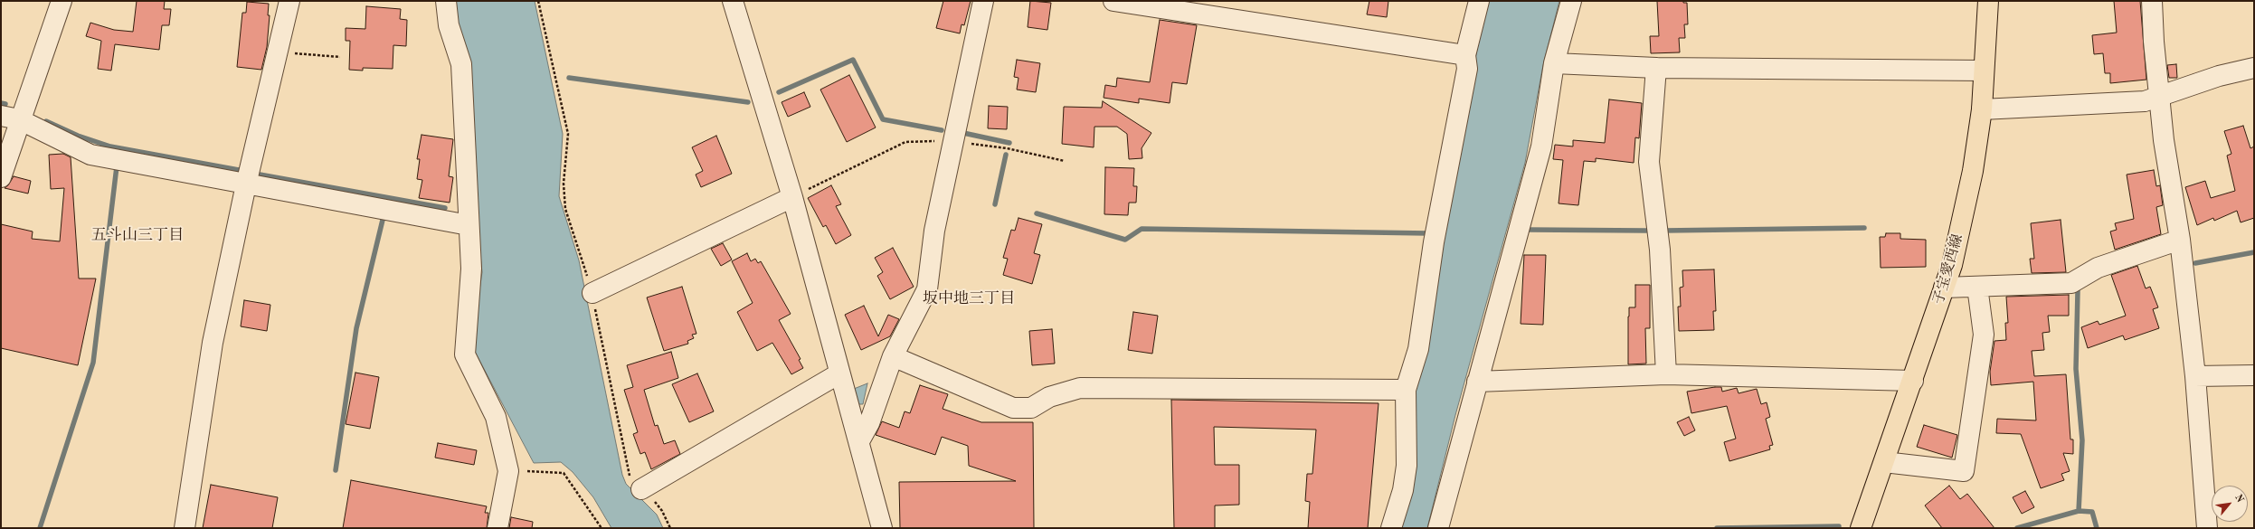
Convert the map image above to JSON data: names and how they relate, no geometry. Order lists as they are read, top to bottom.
{
  "streets": {
    "main road": ["子宝愛西線"]
  },
  "districts": ["五斗山三丁目", "坂中地三丁目"],
  "north": "top right"
}
